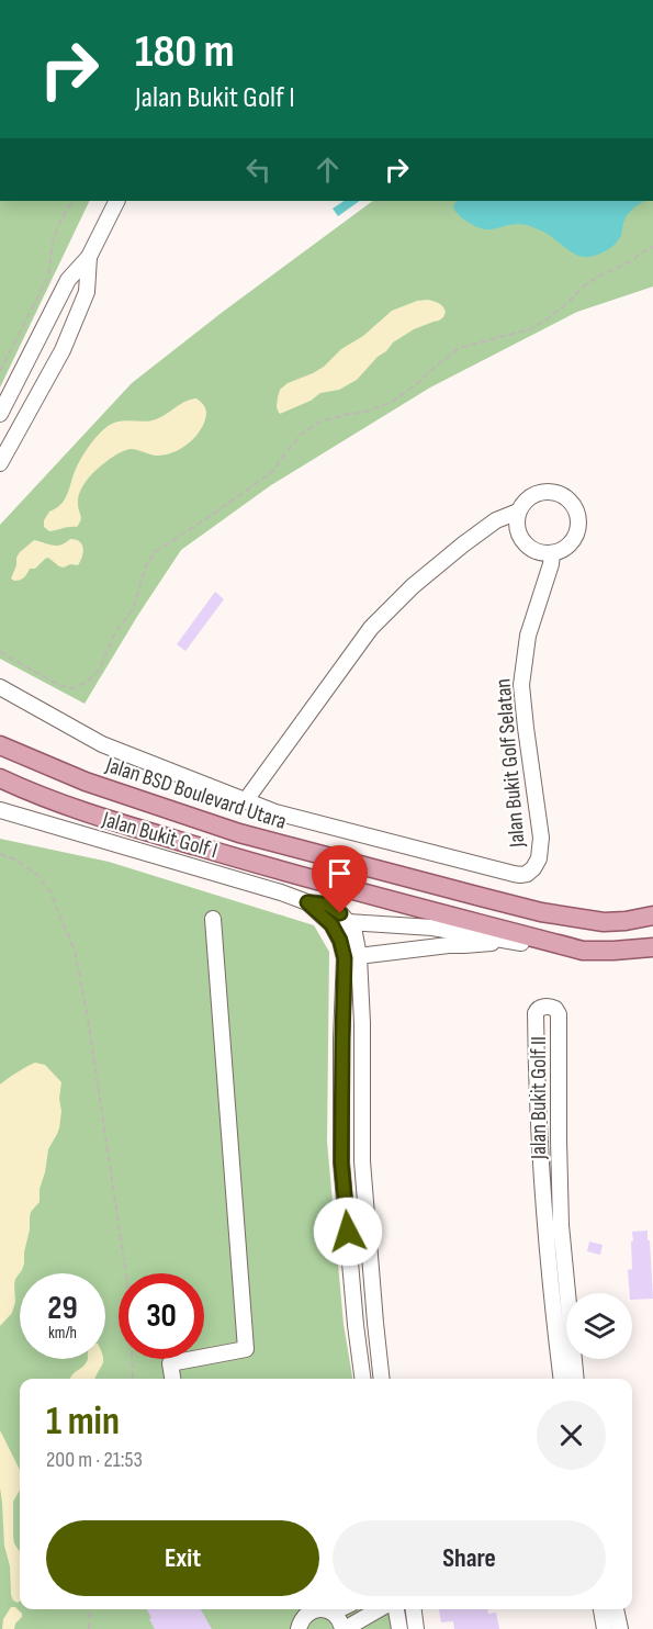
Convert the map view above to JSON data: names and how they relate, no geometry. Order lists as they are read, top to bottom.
{
  "streets": {
    "main road": ["Jalan BSD Boulevard Utara"],
    "street": ["Jalan Bukit Golf Selatan", "Jalan Bukit Golf I", "Jalan Bukit Golf II"]
  },
  "page": {
    "turn": ["180 m", "Jalan Bukit Golf I"],
    "speed": "29 km/h",
    "limit": "30",
    "heading": ["1 min", "200 m · 21:53"],
    "buttons": ["Exit", "Share"]
  }
}
